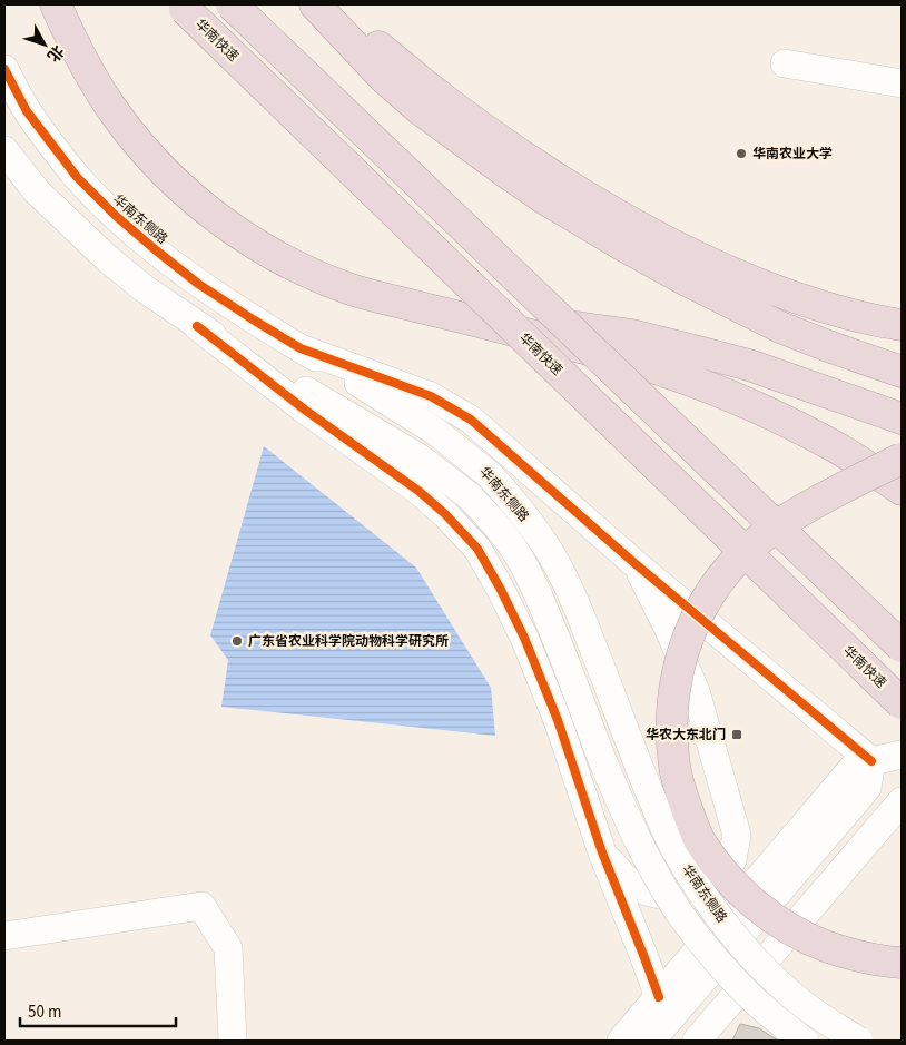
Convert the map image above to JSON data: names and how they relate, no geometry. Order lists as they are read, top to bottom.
{
  "streets": {
    "highway": ["华南快速"],
    "street": ["华南东侧路"]
  },
  "places": {
    "other": ["华南农业大学", "广东省农业科学院动物科学研究所"],
    "transit": ["华农大东北门"]
  },
  "scale_bar": "50 m",
  "north": "bottom right"
}
